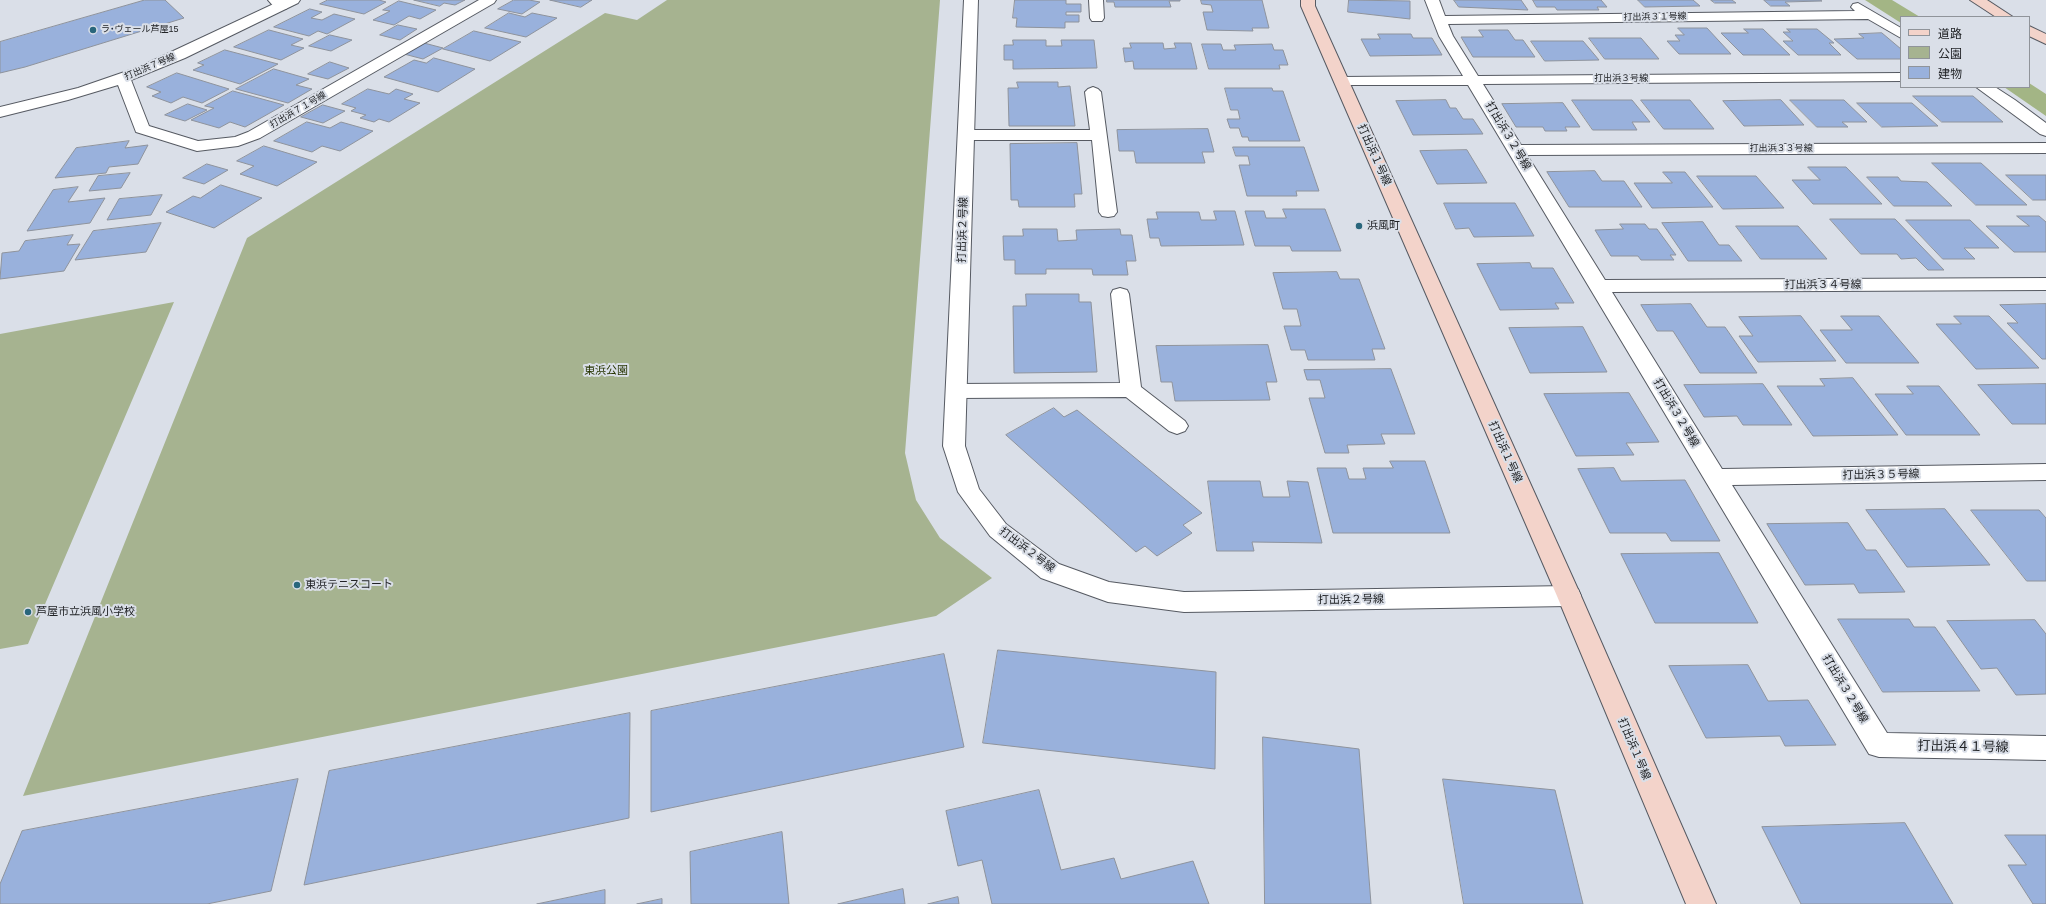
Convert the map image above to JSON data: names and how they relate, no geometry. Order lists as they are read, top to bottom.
{
  "streets": {
    "street": [
      "打出浜３１号線",
      "打出浜７号線",
      "打出浜３号線",
      "打出浜７１号線",
      "打出浜３２号線",
      "打出浜３３号線",
      "打出浜１号線",
      "打出浜２号線",
      "打出浜３４号線",
      "打出浜３５号線",
      "打出浜４１号線"
    ]
  },
  "crossings": [
    ["打出浜３１号線", "打出浜３２号線"],
    ["打出浜７号線", "打出浜７１号線"],
    ["打出浜３号線", "打出浜３２号線"],
    ["打出浜３号線", "打出浜１号線"],
    ["打出浜３２号線", "打出浜３３号線"],
    ["打出浜３２号線", "打出浜３４号線"],
    ["打出浜３２号線", "打出浜３５号線"],
    ["打出浜３２号線", "打出浜４１号線"],
    ["打出浜１号線", "打出浜２号線"]
  ],
  "parks": ["東浜公園"],
  "places": [
    "ラ･ヴェール芦屋15",
    "浜風町",
    "東浜テニスコート",
    "芦屋市立浜風小学校"
  ],
  "legend": ["道路", "公園", "建物"]
}
